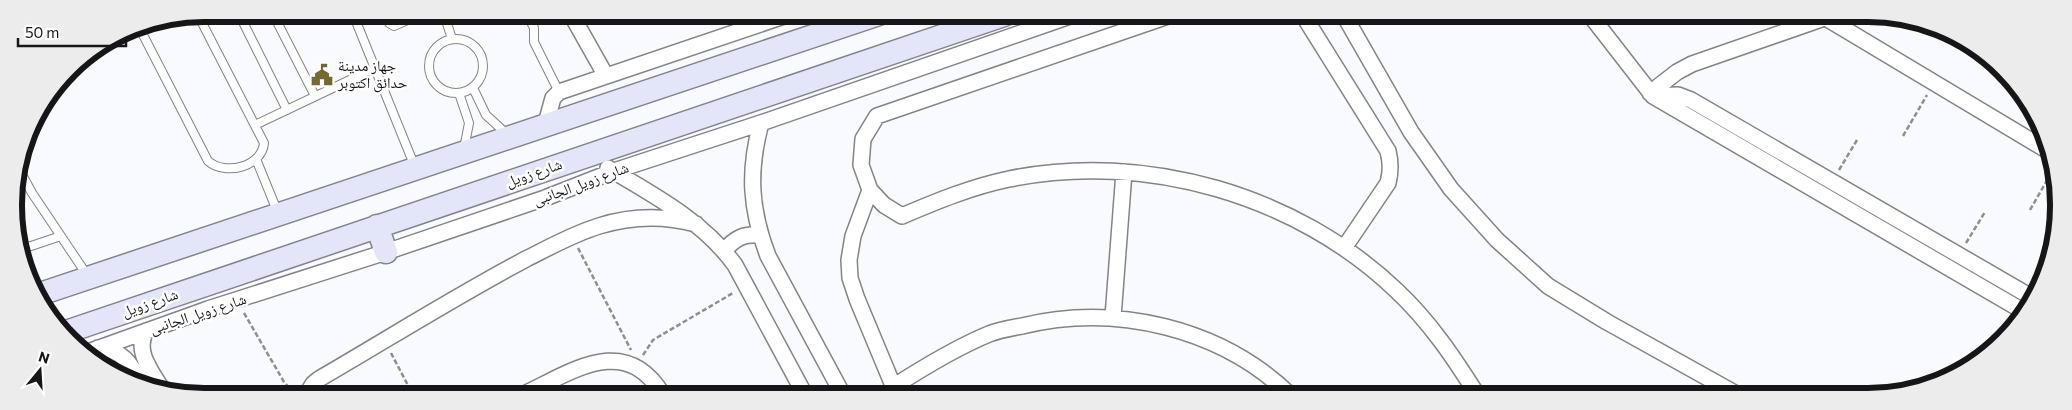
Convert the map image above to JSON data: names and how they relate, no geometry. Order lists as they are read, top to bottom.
{
  "streets": {
    "main road": ["شارع زويل"],
    "street": ["شارع زويل الجانبى"]
  },
  "places": {
    "public building": ["جهاز مدينة حدائق اكتوبر"]
  },
  "scale_bar": "50 m",
  "north": "top"
}
